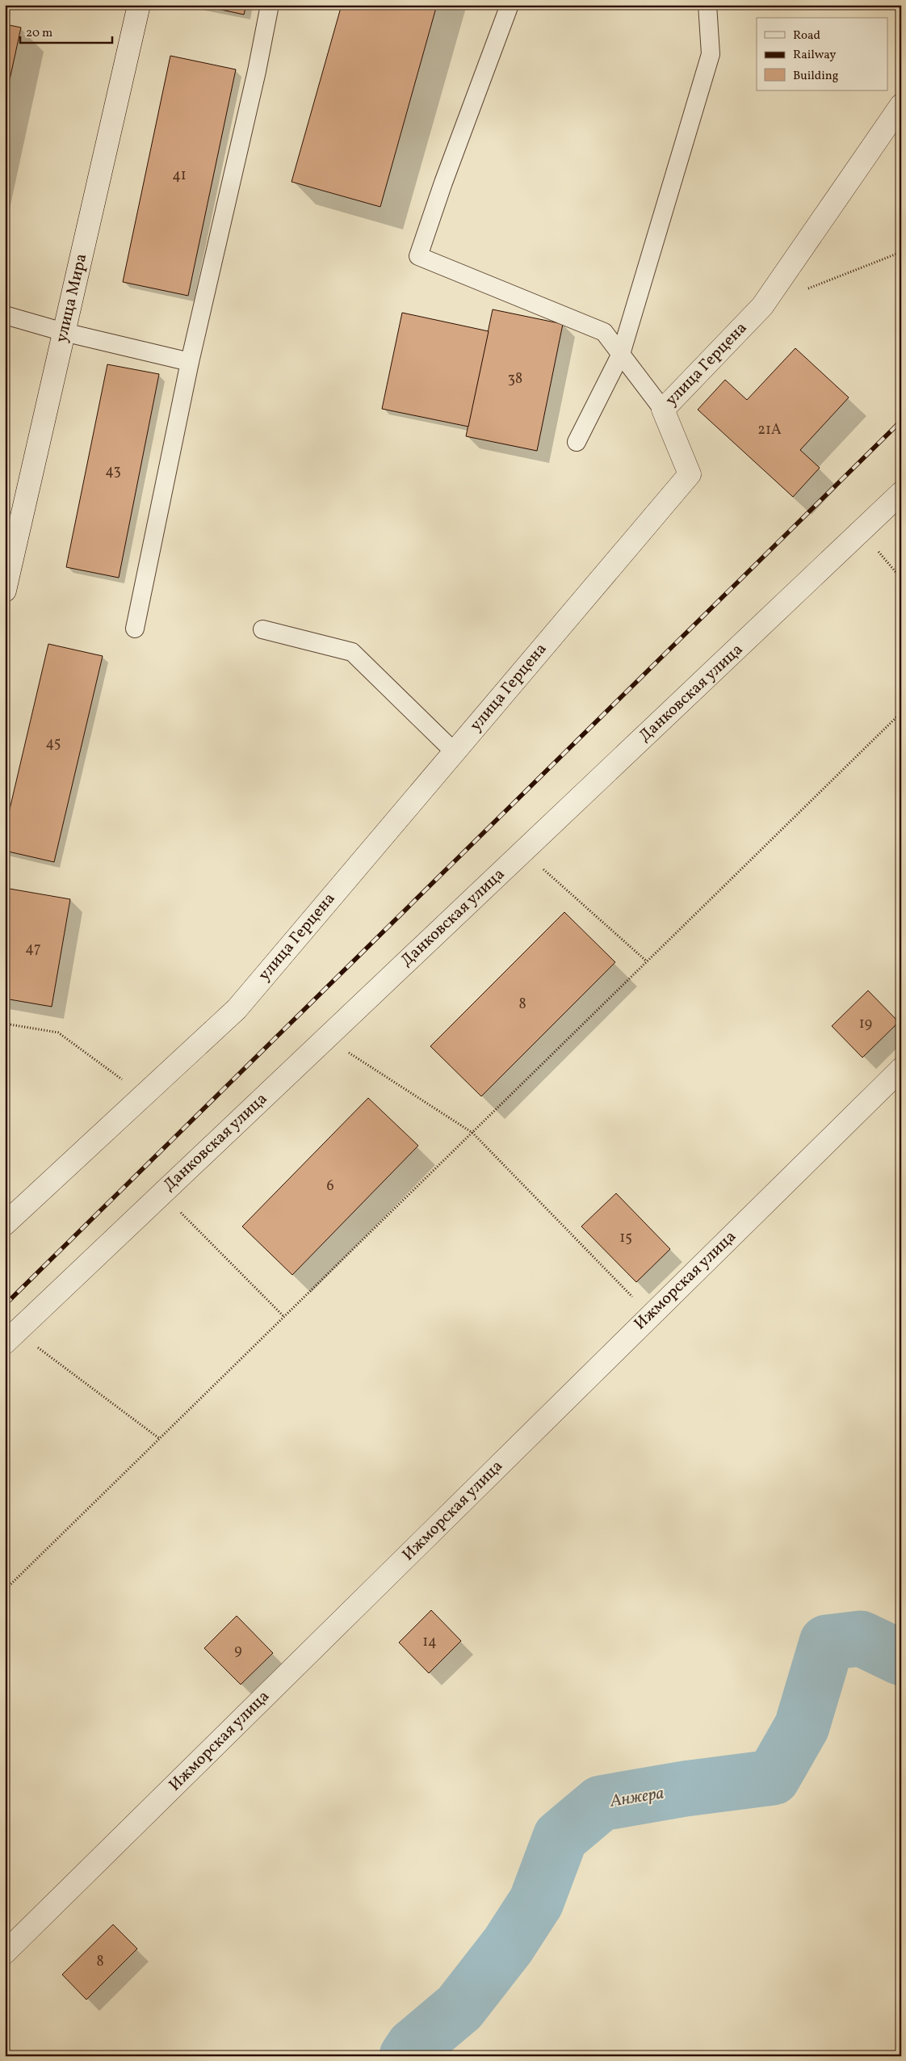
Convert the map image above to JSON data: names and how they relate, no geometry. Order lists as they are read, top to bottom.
{
  "streets": {
    "street": [
      "улица Мира",
      "улица Герцена",
      "Данковская улица",
      "Ижморская улица"
    ]
  },
  "water": ["Анжера"],
  "house_numbers": [
    "41",
    "38",
    "21А",
    "43",
    "45",
    "47",
    "8",
    "19",
    "6",
    "15",
    "14",
    "9",
    "8"
  ],
  "legend": ["Road", "Railway", "Building"],
  "scale_bar": "20 m"
}
